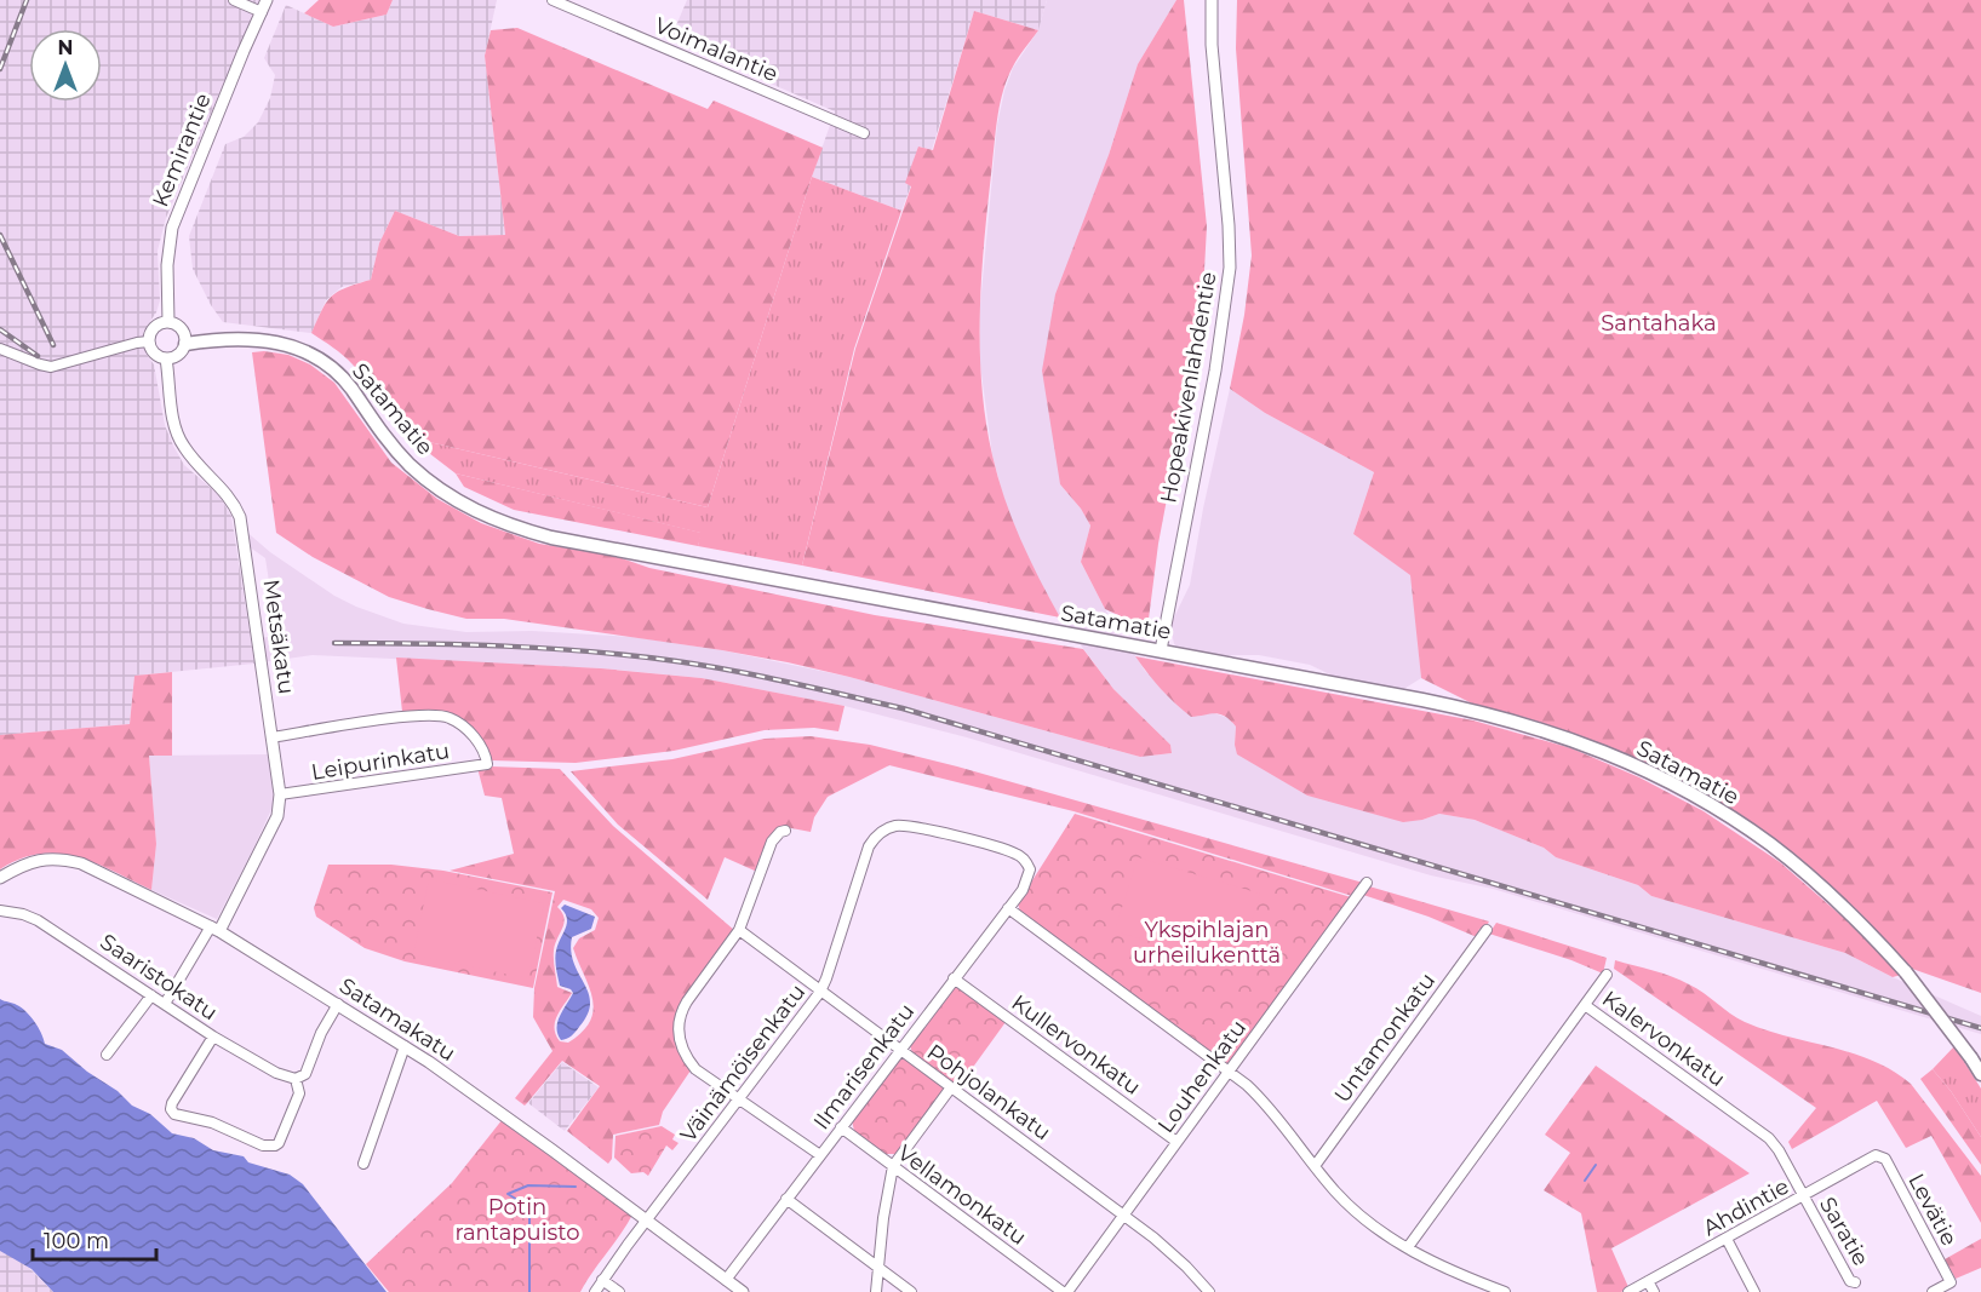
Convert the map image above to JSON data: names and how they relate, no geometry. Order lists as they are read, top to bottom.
{
  "streets": {
    "main road": ["Satamatie"],
    "street": [
      "Voimalantie",
      "Kemirantie",
      "Hopeakivenlahdentie",
      "Metsäkatu",
      "Leipurinkatu",
      "Saaristokatu",
      "Satamakatu",
      "Untamonkatu",
      "Kalervonkatu",
      "Kullervonkatu",
      "Väinämöisenkatu",
      "Ilmarisenkatu",
      "Louhenkatu",
      "Pohjolankatu",
      "Vellamonkatu",
      "Ahdintie",
      "Levätie",
      "Saratie"
    ]
  },
  "crossings": [
    ["Kemirantie", "Satamatie"],
    ["Kemirantie", "Metsäkatu"],
    ["Hopeakivenlahdentie", "Satamatie"],
    ["Satamatie", "Metsäkatu"],
    ["Metsäkatu", "Leipurinkatu"],
    ["Metsäkatu", "Saaristokatu"],
    ["Metsäkatu", "Satamakatu"],
    ["Satamakatu", "Väinämöisenkatu"],
    ["Satamakatu", "Ilmarisenkatu"],
    ["Kalervonkatu", "Ahdintie"],
    ["Kalervonkatu", "Saratie"],
    ["Kullervonkatu", "Ilmarisenkatu"],
    ["Kullervonkatu", "Louhenkatu"],
    ["Väinämöisenkatu", "Ilmarisenkatu"],
    ["Väinämöisenkatu", "Pohjolankatu"],
    ["Ilmarisenkatu", "Pohjolankatu"],
    ["Ilmarisenkatu", "Vellamonkatu"],
    ["Louhenkatu", "Pohjolankatu"],
    ["Louhenkatu", "Vellamonkatu"],
    ["Ahdintie", "Levätie"],
    ["Ahdintie", "Saratie"]
  ],
  "parks": ["Santahaka", "Ykspihlajan urheilukenttä", "Potin rantapuisto"],
  "scale_bar": "100 m",
  "north": "top"
}
